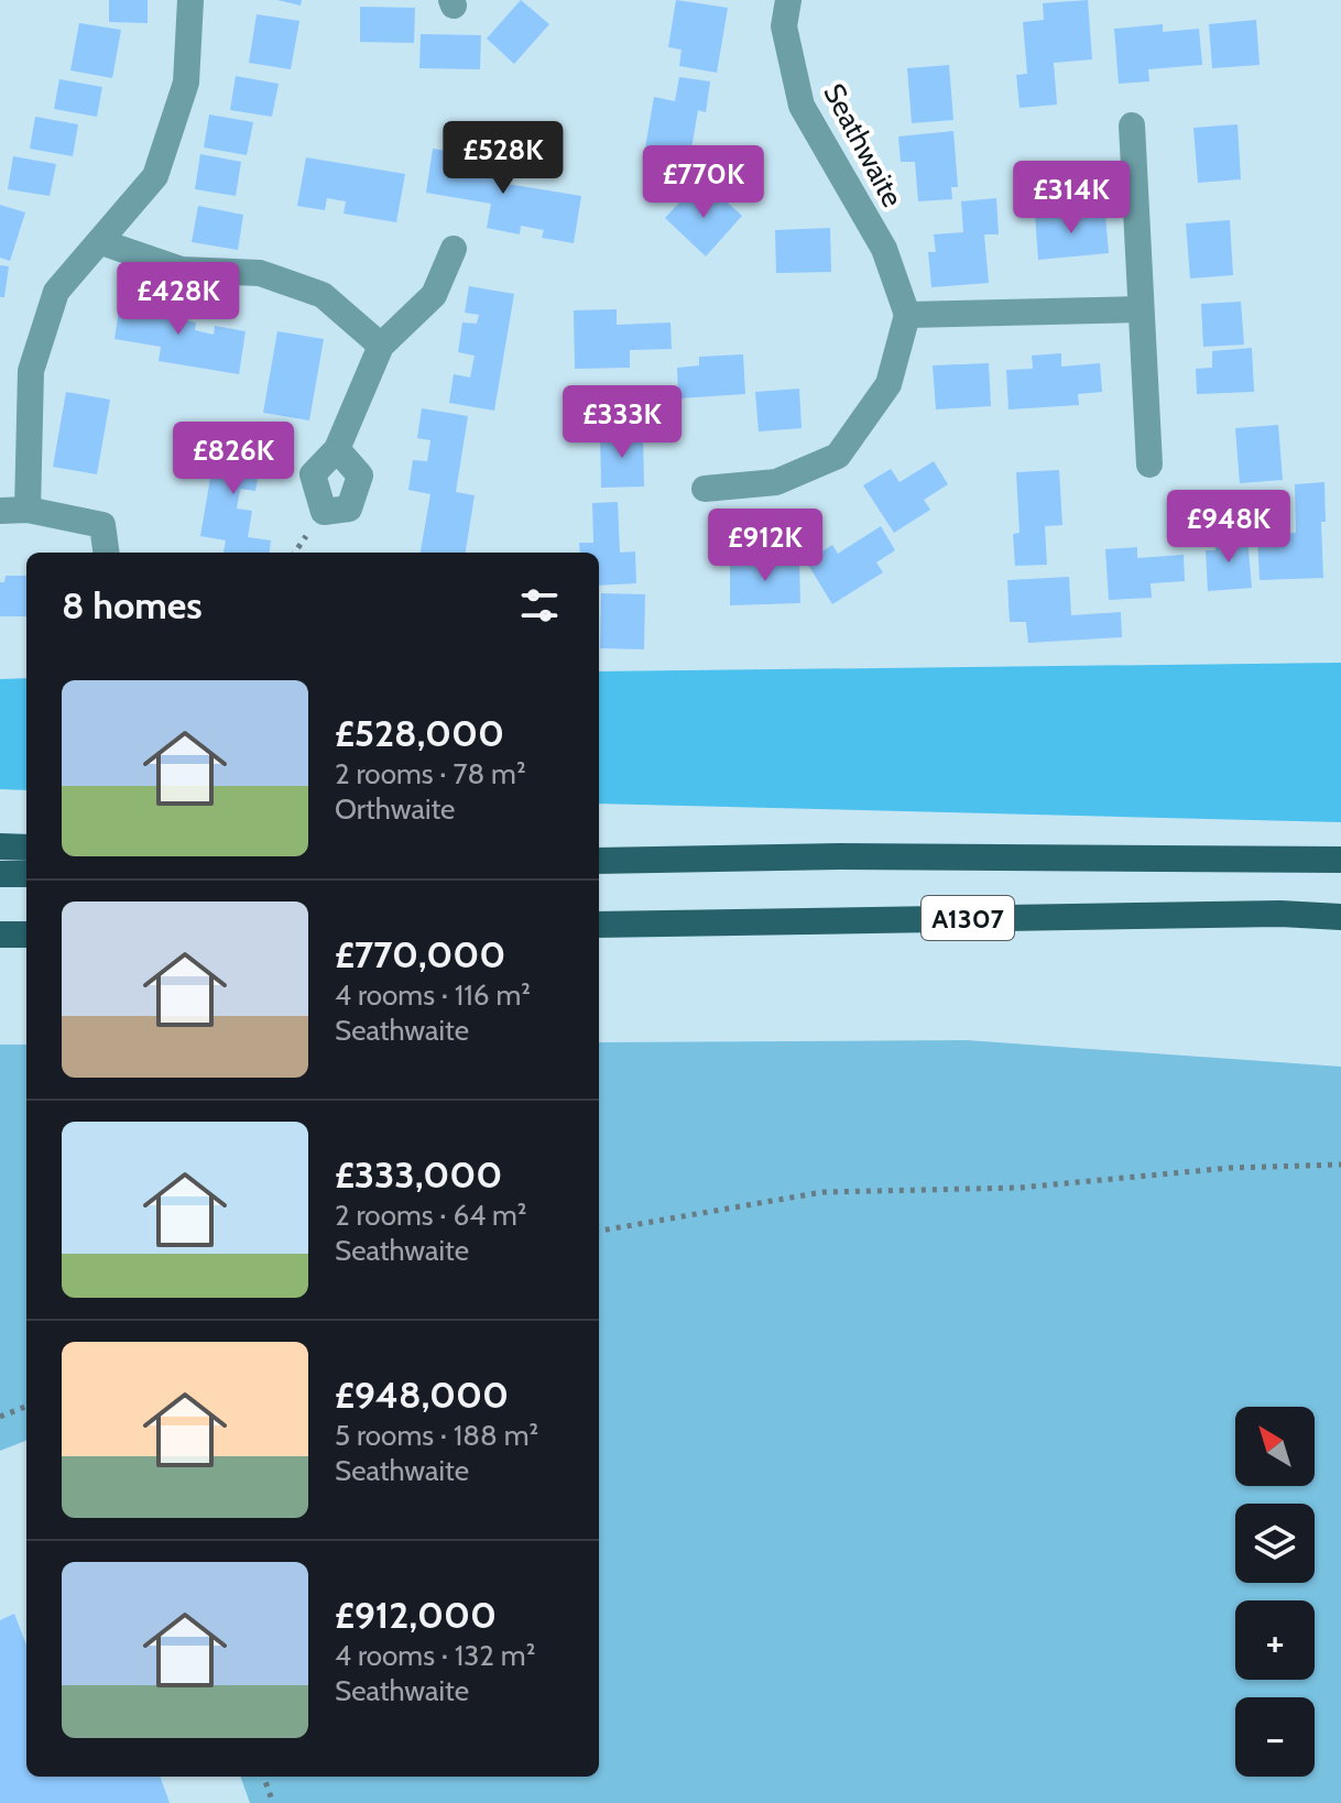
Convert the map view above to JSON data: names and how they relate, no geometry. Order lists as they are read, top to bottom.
{
  "streets": {
    "main road": ["A1307"],
    "street": ["Seathwaite"]
  },
  "north": "top left",
  "page": {
    "price": [
      "£528K",
      "£770K",
      "£314K",
      "£428K",
      "£333K",
      "£826K",
      "£948K",
      "£912K"
    ],
    "heading": "8 homes",
    "list": [
      {
        "name": "£528,000",
        "note": "2 rooms · 78 m² · Orthwaite"
      },
      {
        "name": "£770,000",
        "note": "4 rooms · 116 m² · Seathwaite"
      },
      {
        "name": "£333,000",
        "note": "2 rooms · 64 m² · Seathwaite"
      },
      {
        "name": "£948,000",
        "note": "5 rooms · 188 m² · Seathwaite"
      },
      {
        "name": "£912,000",
        "note": "4 rooms · 132 m² · Seathwaite"
      }
    ],
    "map_buttons": ["+", "−"]
  }
}
